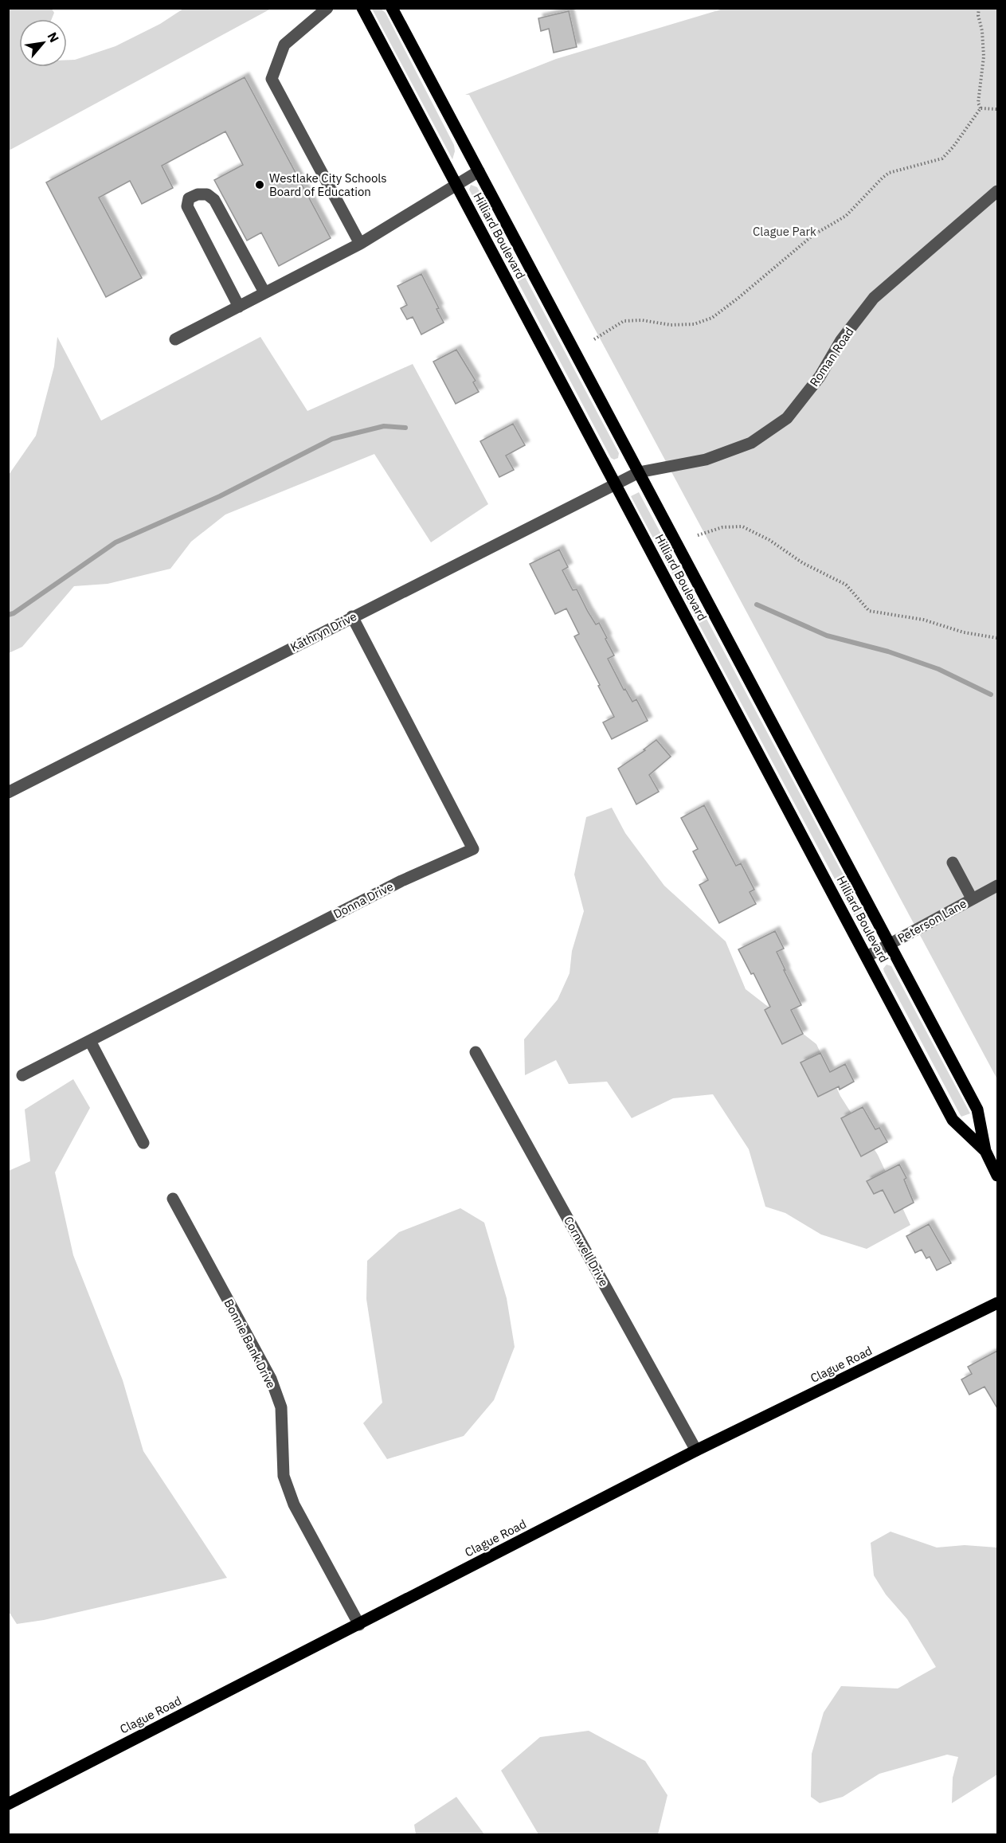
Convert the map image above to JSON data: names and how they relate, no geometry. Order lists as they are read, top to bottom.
{
  "streets": {
    "main road": ["Hilliard Boulevard", "Clague Road"],
    "street": [
      "Roman Road",
      "Kathryn Drive",
      "Donna Drive",
      "Peterson Lane",
      "Cornwell Drive",
      "Bonnie Bank Drive"
    ]
  },
  "crossings": [
    ["Hilliard Boulevard", "Roman Road"],
    ["Hilliard Boulevard", "Kathryn Drive"],
    ["Hilliard Boulevard", "Peterson Lane"],
    ["Roman Road", "Kathryn Drive"],
    ["Kathryn Drive", "Donna Drive"],
    ["Cornwell Drive", "Clague Road"],
    ["Bonnie Bank Drive", "Clague Road"]
  ],
  "parks": ["Clague Park"],
  "places": ["Westlake City Schools Board of Education"],
  "north": "top right"
}
